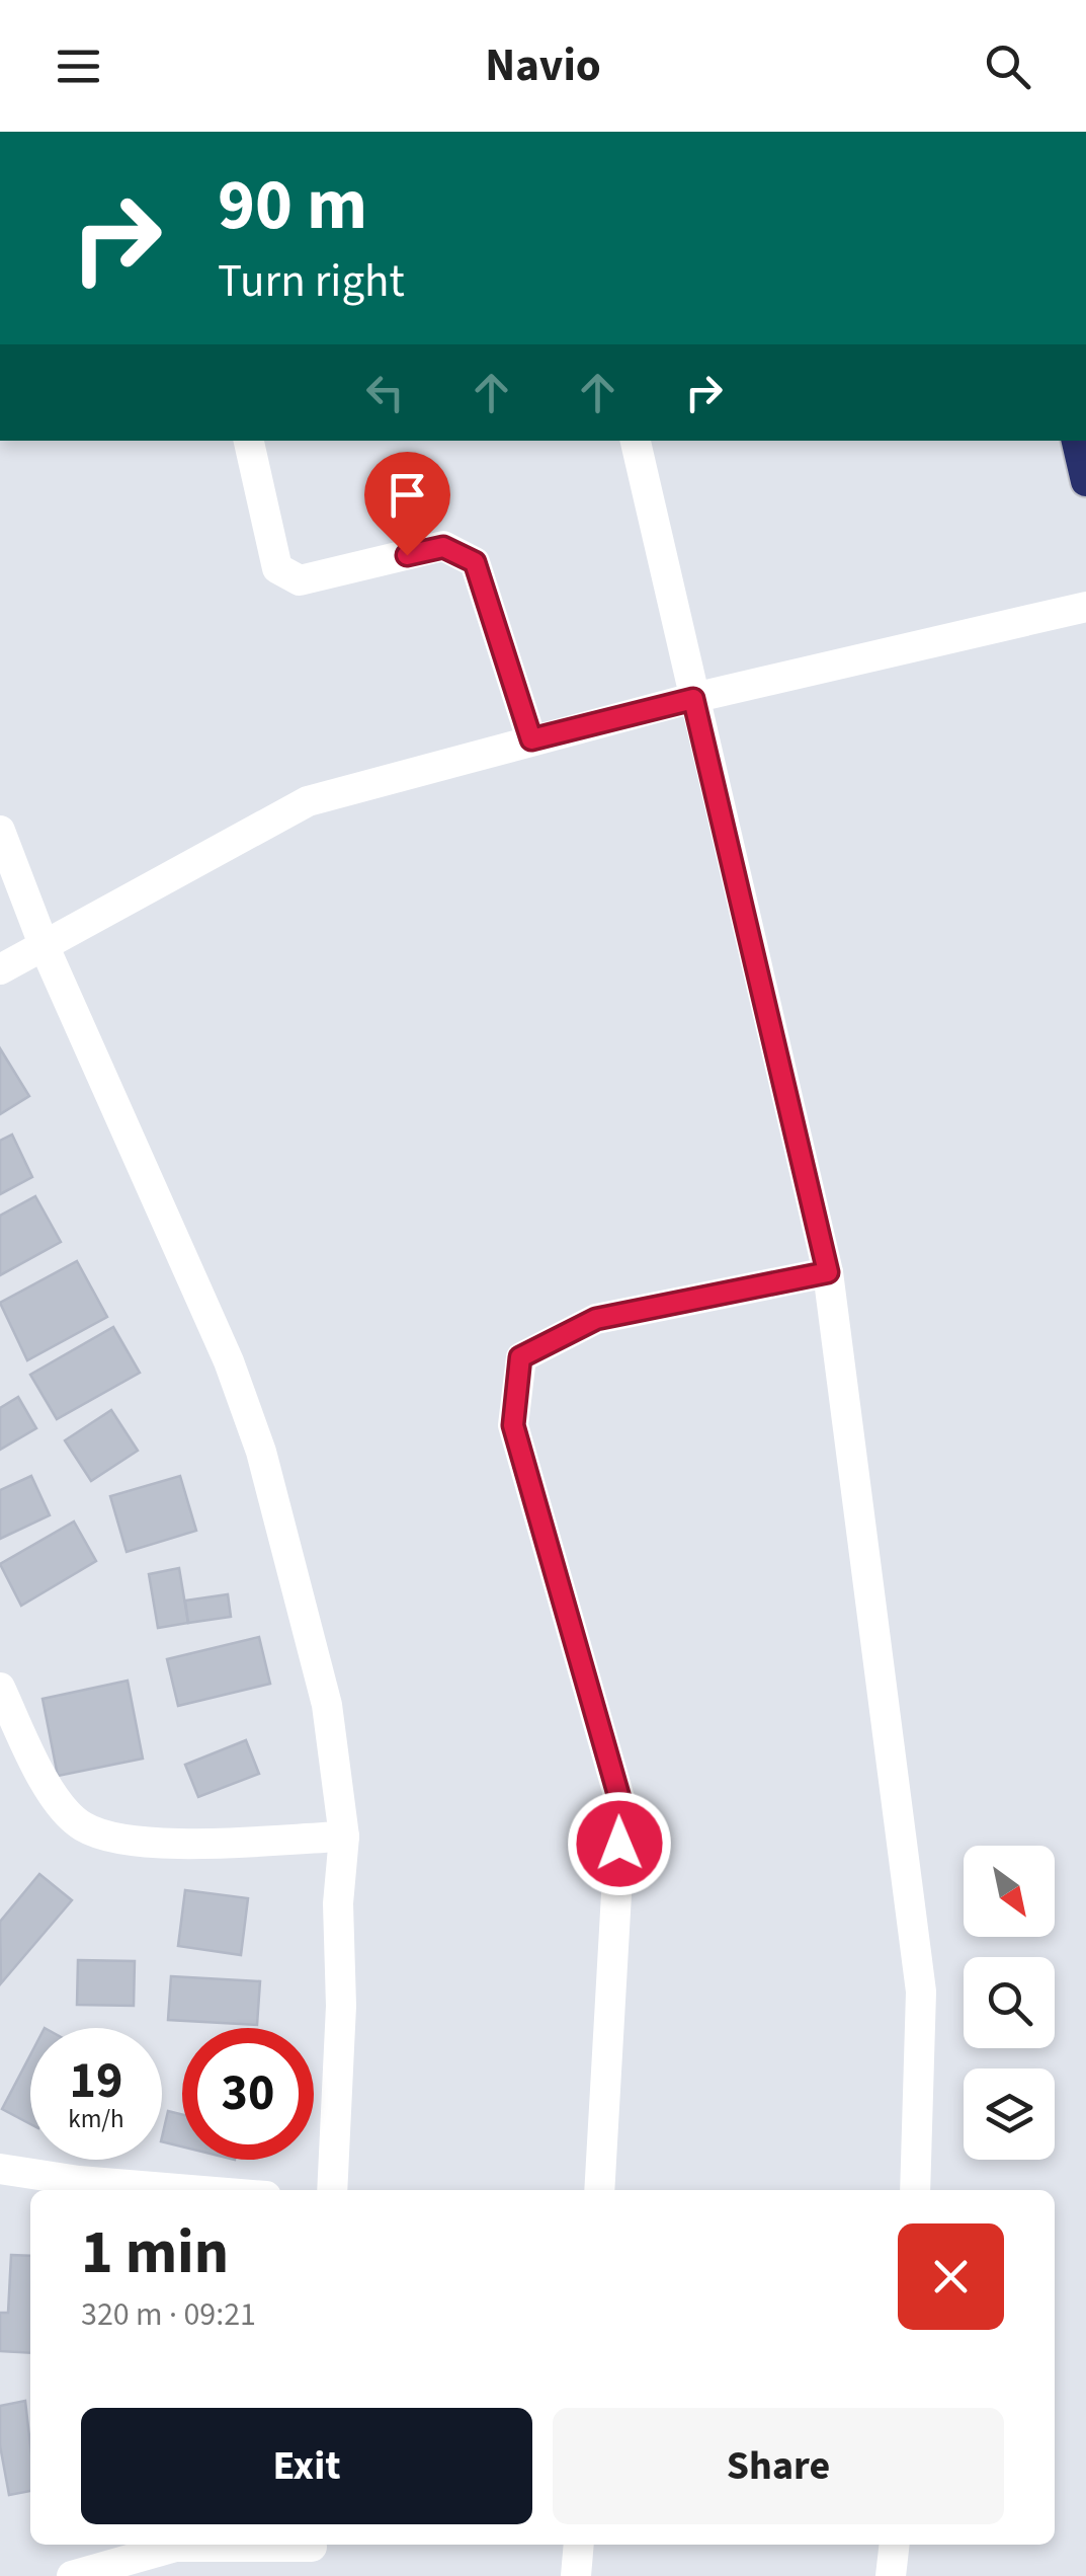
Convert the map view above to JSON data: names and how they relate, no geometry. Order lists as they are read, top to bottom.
{
  "north": "bottom right",
  "page": {
    "header": "Navio",
    "turn": ["90 m", "Turn right"],
    "speed": "19 km/h",
    "limit": "30",
    "heading": ["1 min", "320 m · 09:21"],
    "buttons": ["Exit", "Share"]
  }
}
